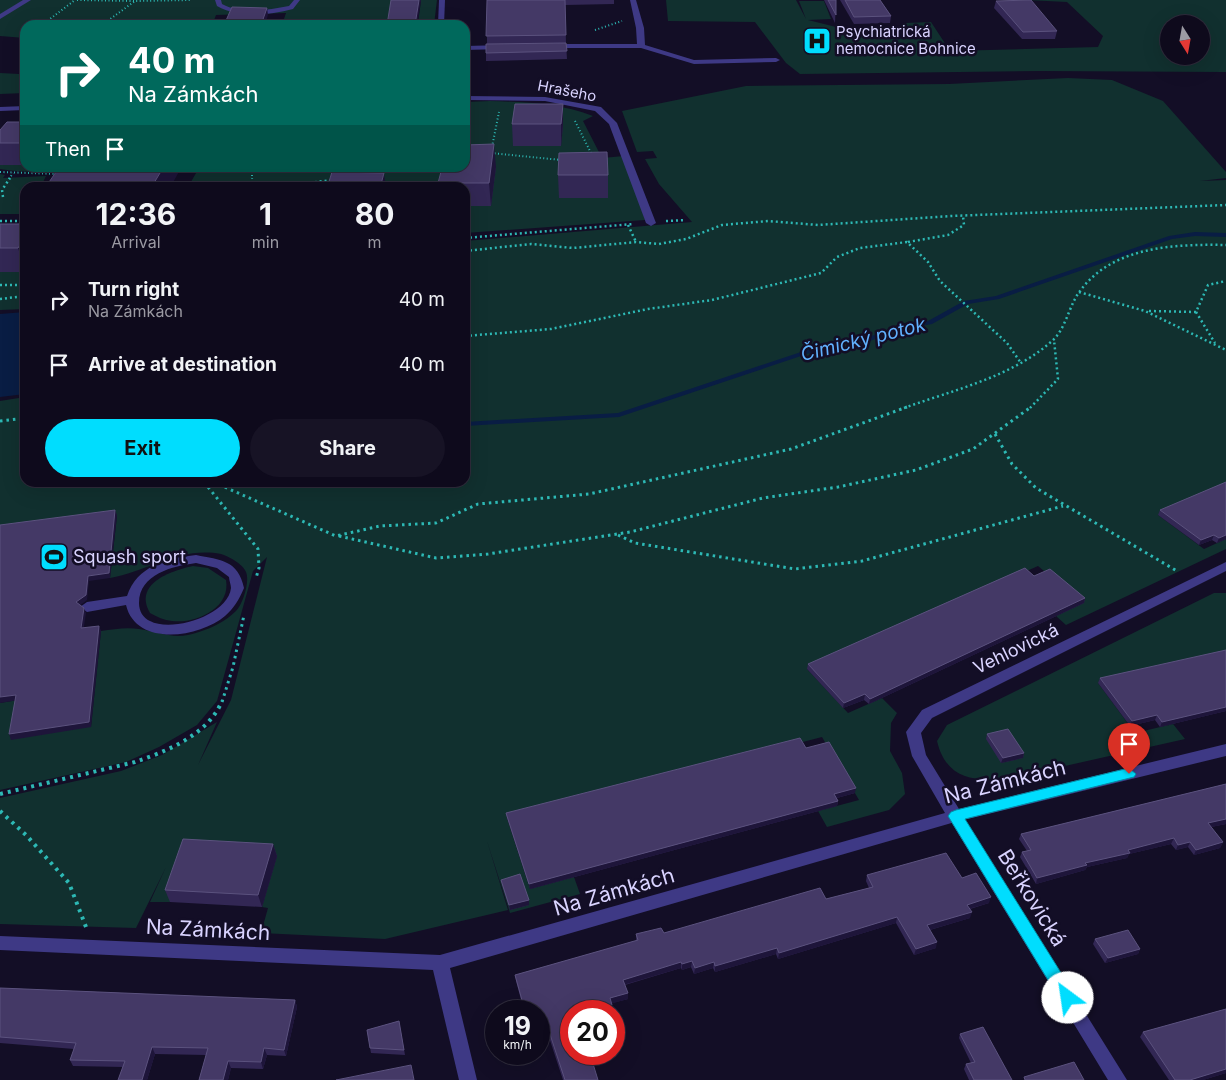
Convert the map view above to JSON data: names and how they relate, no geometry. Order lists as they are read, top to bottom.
{
  "streets": {
    "street": [
      "Hrašeho",
      "Vehlovická",
      "Na Zámkách",
      "Beřkovická"
    ]
  },
  "crossings": [
    ["Vehlovická", "Na Zámkách"],
    ["Vehlovická", "Beřkovická"],
    ["Na Zámkách", "Beřkovická"]
  ],
  "water": ["Čimický potok"],
  "places": {
    "hospital": ["Psychiatrická nemocnice Bohnice"],
    "sports": ["Squash sport"]
  },
  "north": "bottom",
  "page": {
    "turn": ["40 m", "Na Zámkách"],
    "then": "Then",
    "eta": [
      "12:36",
      "Arrival",
      "1",
      "min",
      "80",
      "m"
    ],
    "list": [
      {
        "name": "Turn right",
        "note": "Na Zámkách",
        "value": "40 m"
      },
      {
        "name": "Arrive at destination",
        "value": "40 m"
      }
    ],
    "buttons": ["Exit", "Share"],
    "speed": "19 km/h",
    "limit": "20"
  }
}
